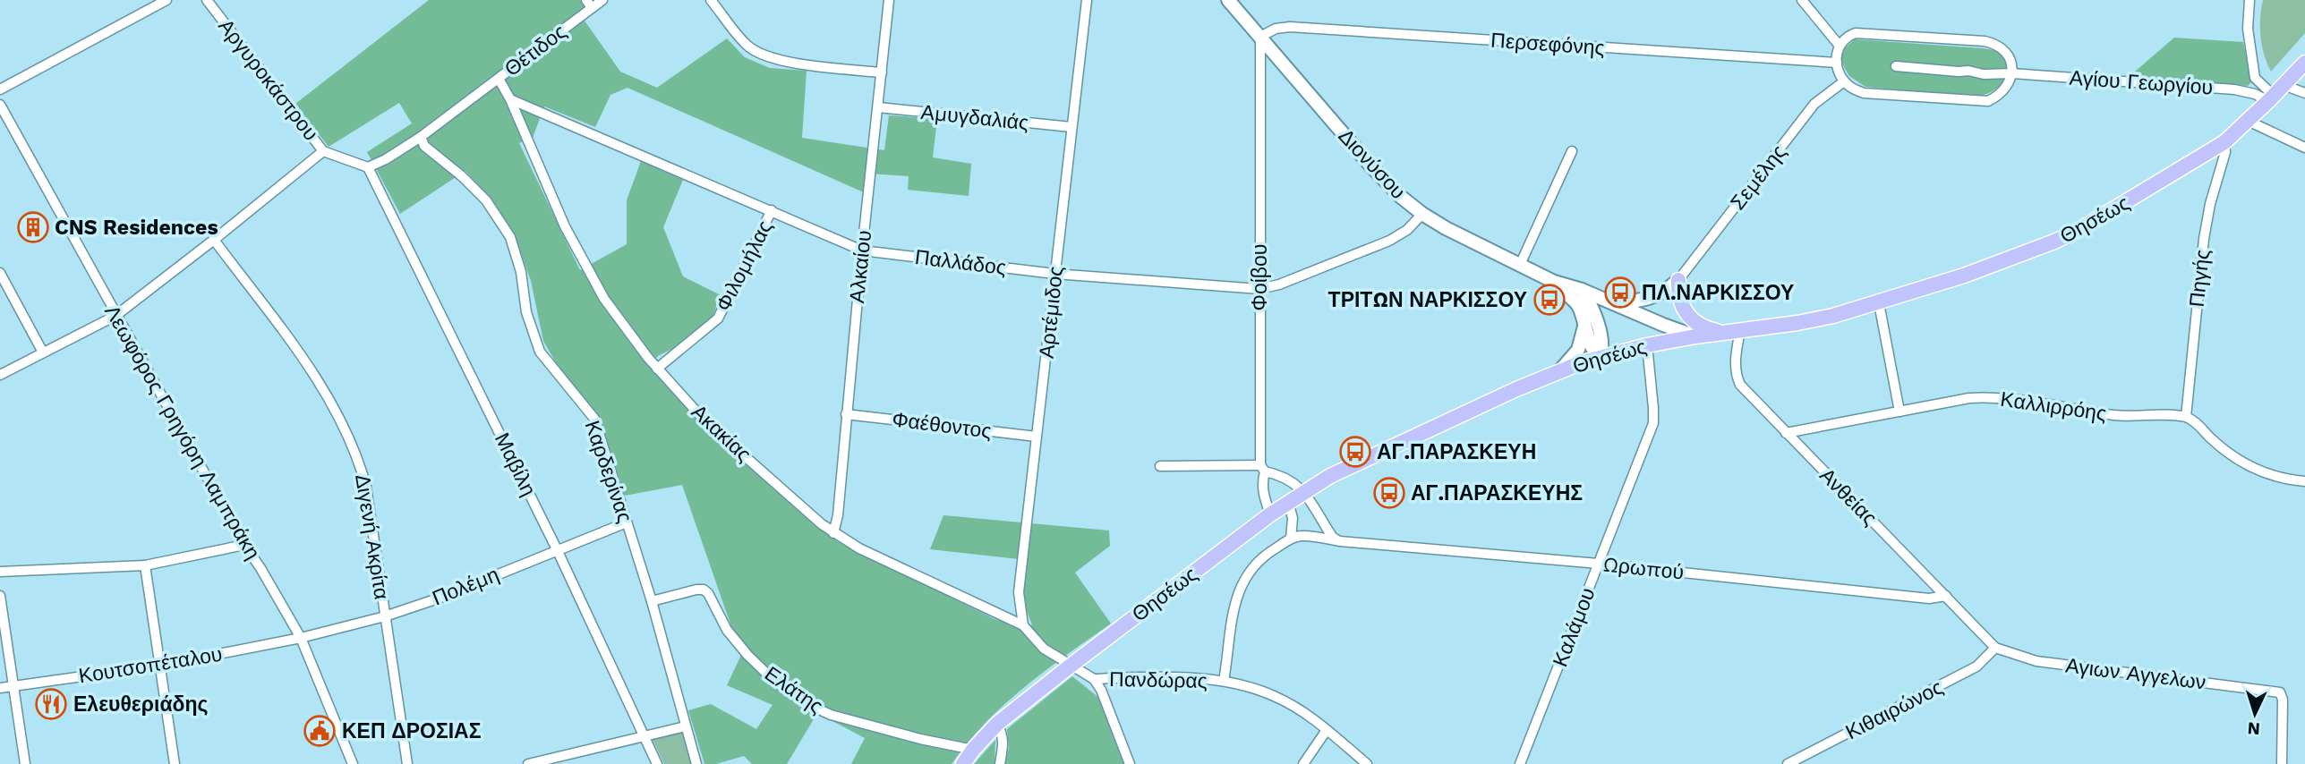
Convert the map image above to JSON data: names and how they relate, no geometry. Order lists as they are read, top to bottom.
{
  "streets": {
    "main road": ["Διονύσου", "Θησέως"],
    "street": [
      "Περσεφόνης",
      "Θέτιδος",
      "Αργυροκάστρου",
      "Αγίου Γεωργίου",
      "Αμυγδαλιάς",
      "Σεμέλης",
      "Παλλάδος",
      "Φιλομήλας",
      "Αλκαίου",
      "Φοίβου",
      "Πηγής",
      "Αρτέμιδος",
      "Καλλιρρόης",
      "Φαέθοντος",
      "Λεωφόρος Γρηγόρη Λαμπράκη",
      "Ακακίας",
      "Μαβίλη",
      "Καρδερίνας",
      "Ανθείας",
      "Διγενή Ακρίτα",
      "Ωρωπού",
      "Πολέμη",
      "Καλάμου",
      "Κουτσοπέταλου",
      "Αγιων Αγγελων",
      "Πανδώρας",
      "Ελάτης",
      "Κιθαιρώνος"
    ]
  },
  "crossings": [
    ["Περσεφόνης", "Διονύσου"],
    ["Περσεφόνης", "Φοίβου"],
    ["Θέτιδος", "Ακακίας"],
    ["Αργυροκάστρου", "Μαβίλη"],
    ["Αγίου Γεωργίου", "Θησέως"],
    ["Αμυγδαλιάς", "Αλκαίου"],
    ["Αμυγδαλιάς", "Αρτέμιδος"],
    ["Διονύσου", "Θησέως"],
    ["Διονύσου", "Παλλάδος"],
    ["Διονύσου", "Φοίβου"],
    ["Θησέως", "Φοίβου"],
    ["Θησέως", "Πηγής"],
    ["Θησέως", "Ακακίας"],
    ["Θησέως", "Ανθείας"],
    ["Θησέως", "Καλάμου"],
    ["Θησέως", "Ελάτης"],
    ["Παλλάδος", "Φιλομήλας"],
    ["Παλλάδος", "Αλκαίου"],
    ["Παλλάδος", "Φοίβου"],
    ["Παλλάδος", "Αρτέμιδος"],
    ["Παλλάδος", "Ακακίας"],
    ["Φιλομήλας", "Ακακίας"],
    ["Αλκαίου", "Φαέθοντος"],
    ["Αλκαίου", "Ακακίας"],
    ["Πηγής", "Καλλιρρόης"],
    ["Αρτέμιδος", "Φαέθοντος"],
    ["Αρτέμιδος", "Ακακίας"],
    ["Καλλιρρόης", "Ανθείας"],
    ["Λεωφόρος Γρηγόρη Λαμπράκη", "Πολέμη"],
    ["Λεωφόρος Γρηγόρη Λαμπράκη", "Κουτσοπέταλου"],
    ["Ακακίας", "Πανδώρας"],
    ["Μαβίλη", "Πολέμη"],
    ["Καρδερίνας", "Πολέμη"],
    ["Καρδερίνας", "Ελάτης"],
    ["Ανθείας", "Ωρωπού"],
    ["Ανθείας", "Αγιων Αγγελων"],
    ["Ανθείας", "Κιθαιρώνος"],
    ["Διγενή Ακρίτα", "Πολέμη"],
    ["Ωρωπού", "Καλάμου"],
    ["Ωρωπού", "Πανδώρας"],
    ["Πολέμη", "Κουτσοπέταλου"],
    ["Αγιων Αγγελων", "Κιθαιρώνος"]
  ],
  "places": {
    "building": ["CNS Residences"],
    "bus stop": [
      "ΠΛ.ΝΑΡΚΙΣΣΟΥ",
      "ΤΡΙΤΩΝ ΝΑΡΚΙΣΣΟΥ",
      "ΑΓ.ΠΑΡΑΣΚΕΥΗ",
      "ΑΓ.ΠΑΡΑΣΚΕΥΗΣ"
    ],
    "restaurant": ["Ελευθεριάδης"],
    "public building": ["ΚΕΠ ΔΡΟΣΙΑΣ"]
  },
  "north": "bottom"
}
